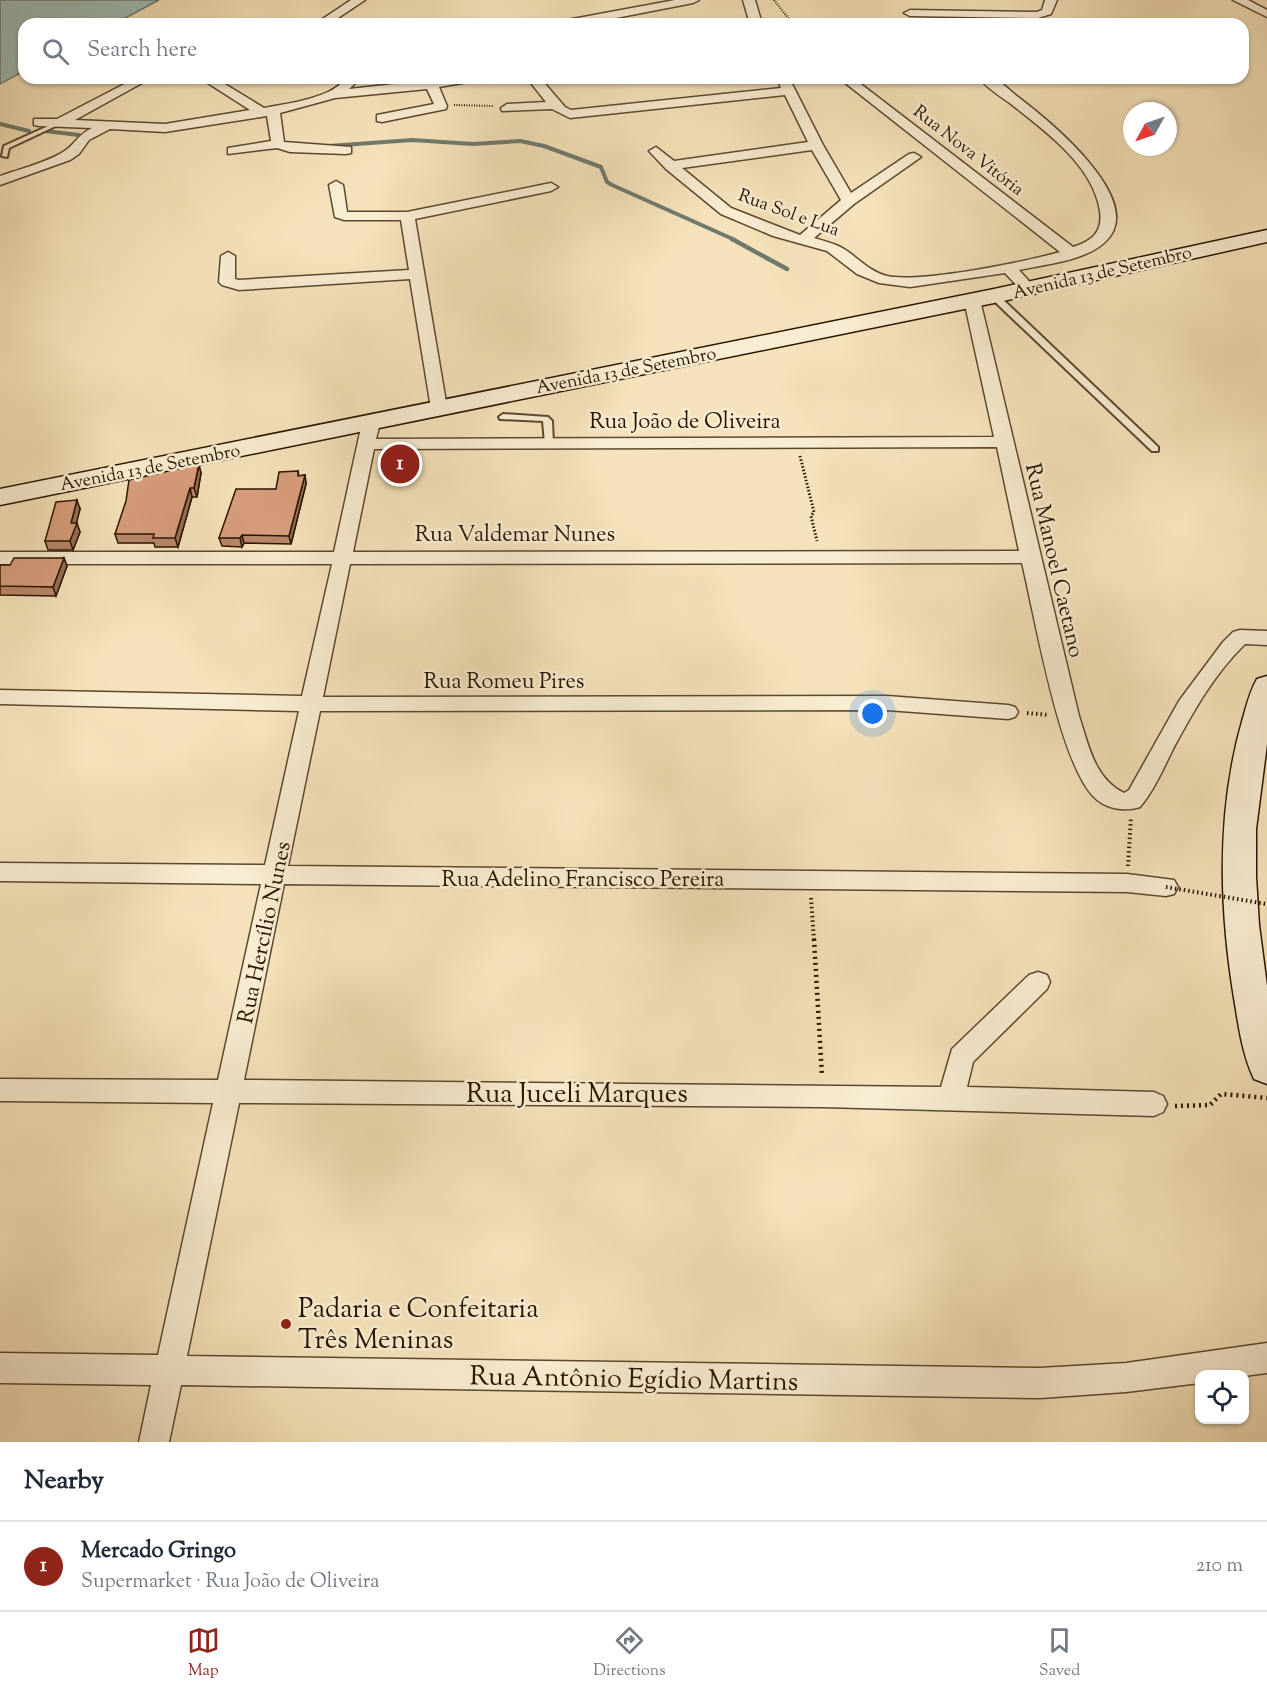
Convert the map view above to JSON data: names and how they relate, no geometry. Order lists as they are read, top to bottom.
{
  "streets": {
    "main road": ["Avenida 13 de Setembro"],
    "street": [
      "Rua Nova Vitória",
      "Rua Sol e Lua",
      "Rua João de Oliveira",
      "Rua Valdemar Nunes",
      "Rua Manoel Caetano",
      "Rua Romeu Pires",
      "Rua Adelino Francisco Pereira",
      "Rua Hercílio Nunes",
      "Rua Juceli Marques",
      "Rua Antônio Egídio Martins"
    ]
  },
  "crossings": [
    ["Rua Nova Vitória", "Rua Sol e Lua"],
    ["Avenida 13 de Setembro", "Rua João de Oliveira"],
    ["Avenida 13 de Setembro", "Rua Manoel Caetano"],
    ["Avenida 13 de Setembro", "Rua Hercílio Nunes"],
    ["Rua João de Oliveira", "Rua Manoel Caetano"],
    ["Rua João de Oliveira", "Rua Hercílio Nunes"],
    ["Rua Valdemar Nunes", "Rua Manoel Caetano"],
    ["Rua Valdemar Nunes", "Rua Hercílio Nunes"],
    ["Rua Romeu Pires", "Rua Hercílio Nunes"],
    ["Rua Adelino Francisco Pereira", "Rua Hercílio Nunes"],
    ["Rua Hercílio Nunes", "Rua Juceli Marques"],
    ["Rua Hercílio Nunes", "Rua Antônio Egídio Martins"]
  ],
  "places": ["Padaria e Confeitaria Três Meninas"],
  "north": "bottom left",
  "page": {
    "search": "Search here",
    "pins": "1",
    "heading": "Nearby",
    "list": [
      {
        "mark": "1",
        "name": "Mercado Gringo",
        "note": "Supermarket · Rua João de Oliveira",
        "value": "210 m"
      }
    ],
    "nav": ["Map", "Directions", "Saved"]
  }
}
